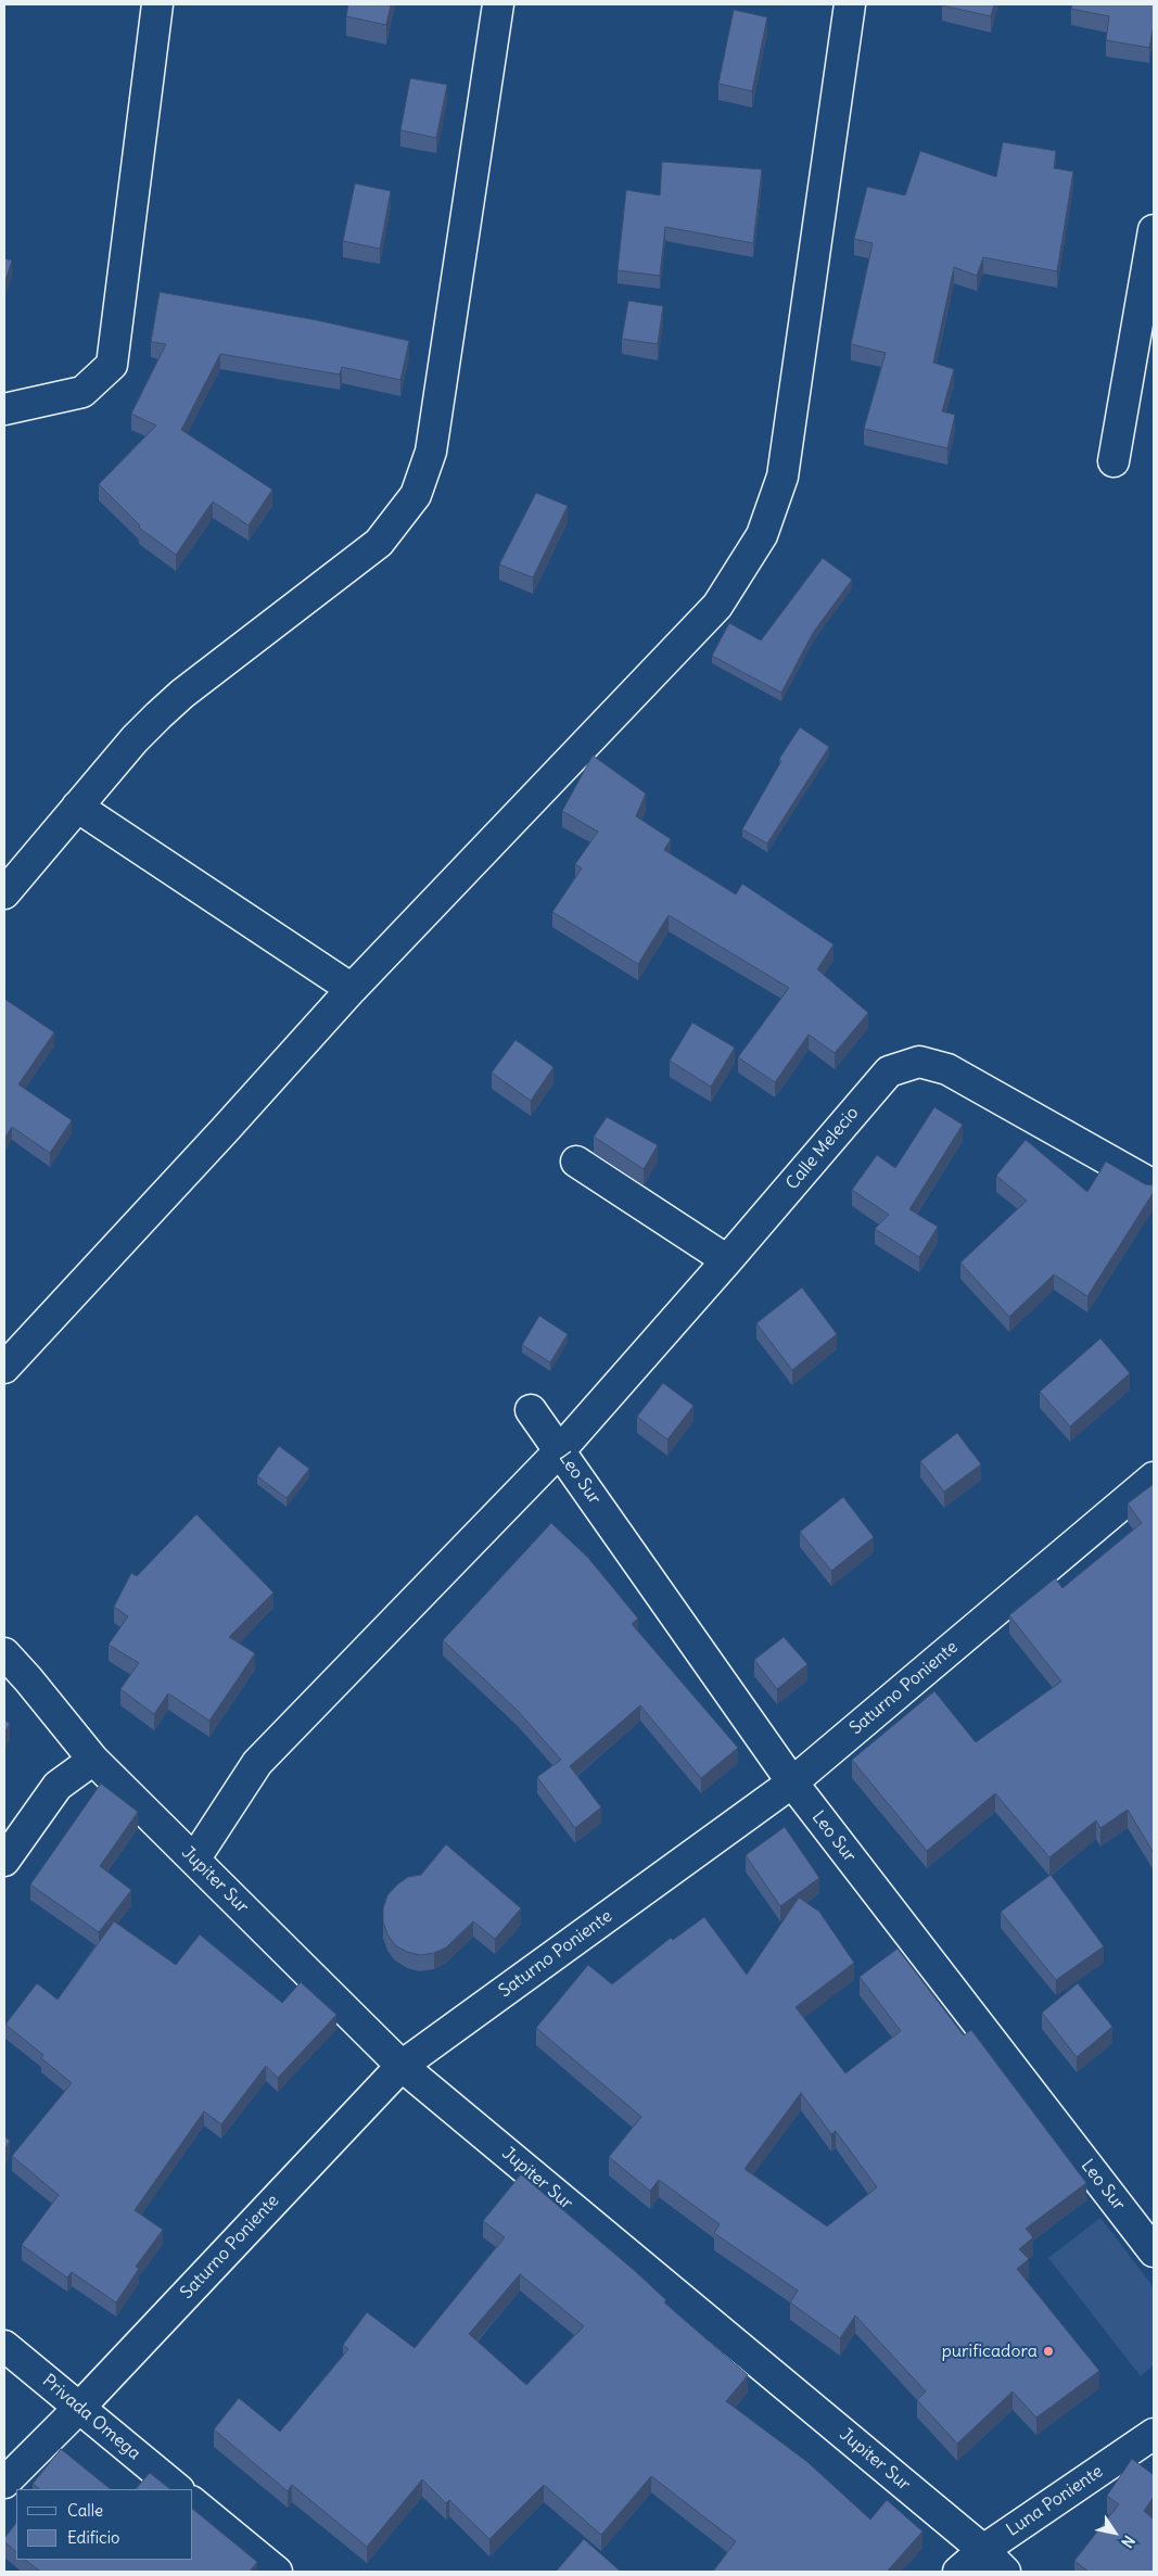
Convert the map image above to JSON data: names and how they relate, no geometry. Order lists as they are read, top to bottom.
{
  "streets": {
    "street": [
      "Calle Melecio",
      "Leo Sur",
      "Saturno Poniente",
      "Jupiter Sur",
      "Privada Omega",
      "Luna Poniente"
    ]
  },
  "crossings": [
    ["Calle Melecio", "Leo Sur"],
    ["Calle Melecio", "Jupiter Sur"],
    ["Leo Sur", "Saturno Poniente"],
    ["Saturno Poniente", "Jupiter Sur"],
    ["Saturno Poniente", "Privada Omega"],
    ["Jupiter Sur", "Luna Poniente"]
  ],
  "places": ["purificadora"],
  "legend": ["Calle", "Edificio"],
  "north": "bottom right"
}
